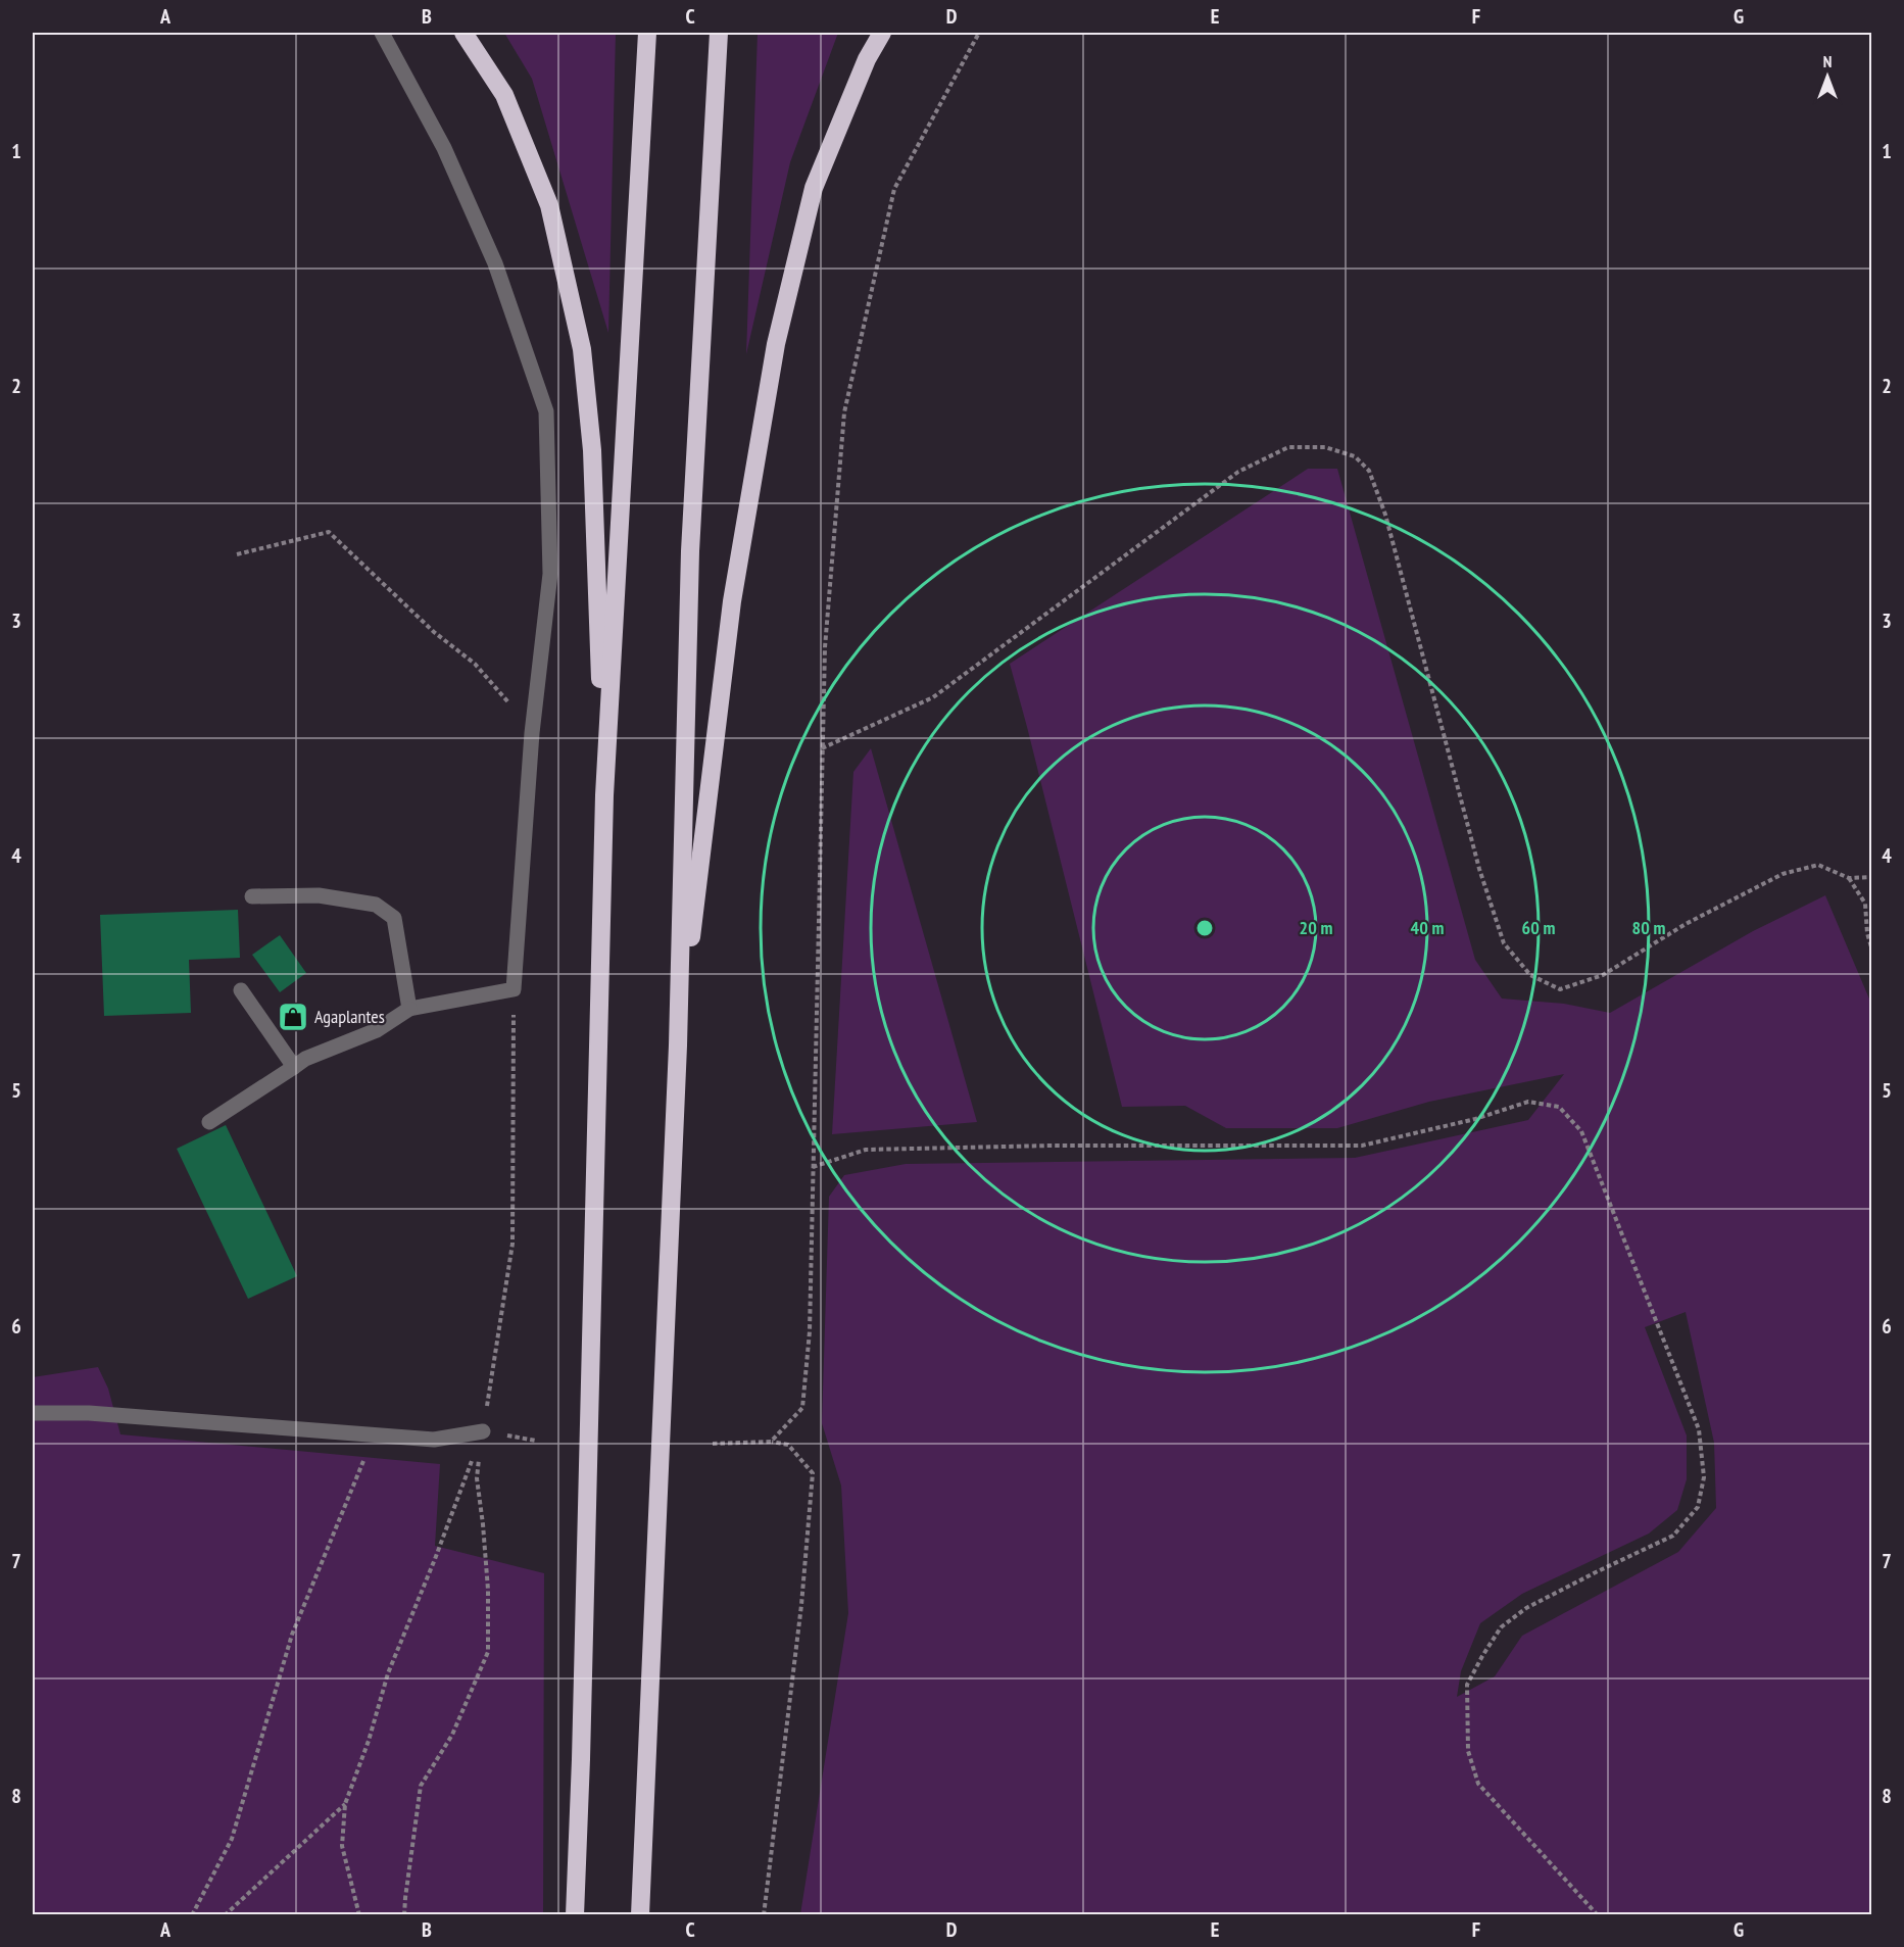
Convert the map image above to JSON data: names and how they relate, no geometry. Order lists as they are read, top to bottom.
{
  "places": {
    "shop": ["Agaplantes"]
  },
  "north": "top",
  "grid": {
    "columns": [
      "A",
      "B",
      "C",
      "D",
      "E",
      "F",
      "G"
    ],
    "rows": [
      "1",
      "2",
      "3",
      "4",
      "5",
      "6",
      "7",
      "8"
    ]
  },
  "rings": [
    "20 m",
    "40 m",
    "60 m",
    "80 m"
  ]
}
